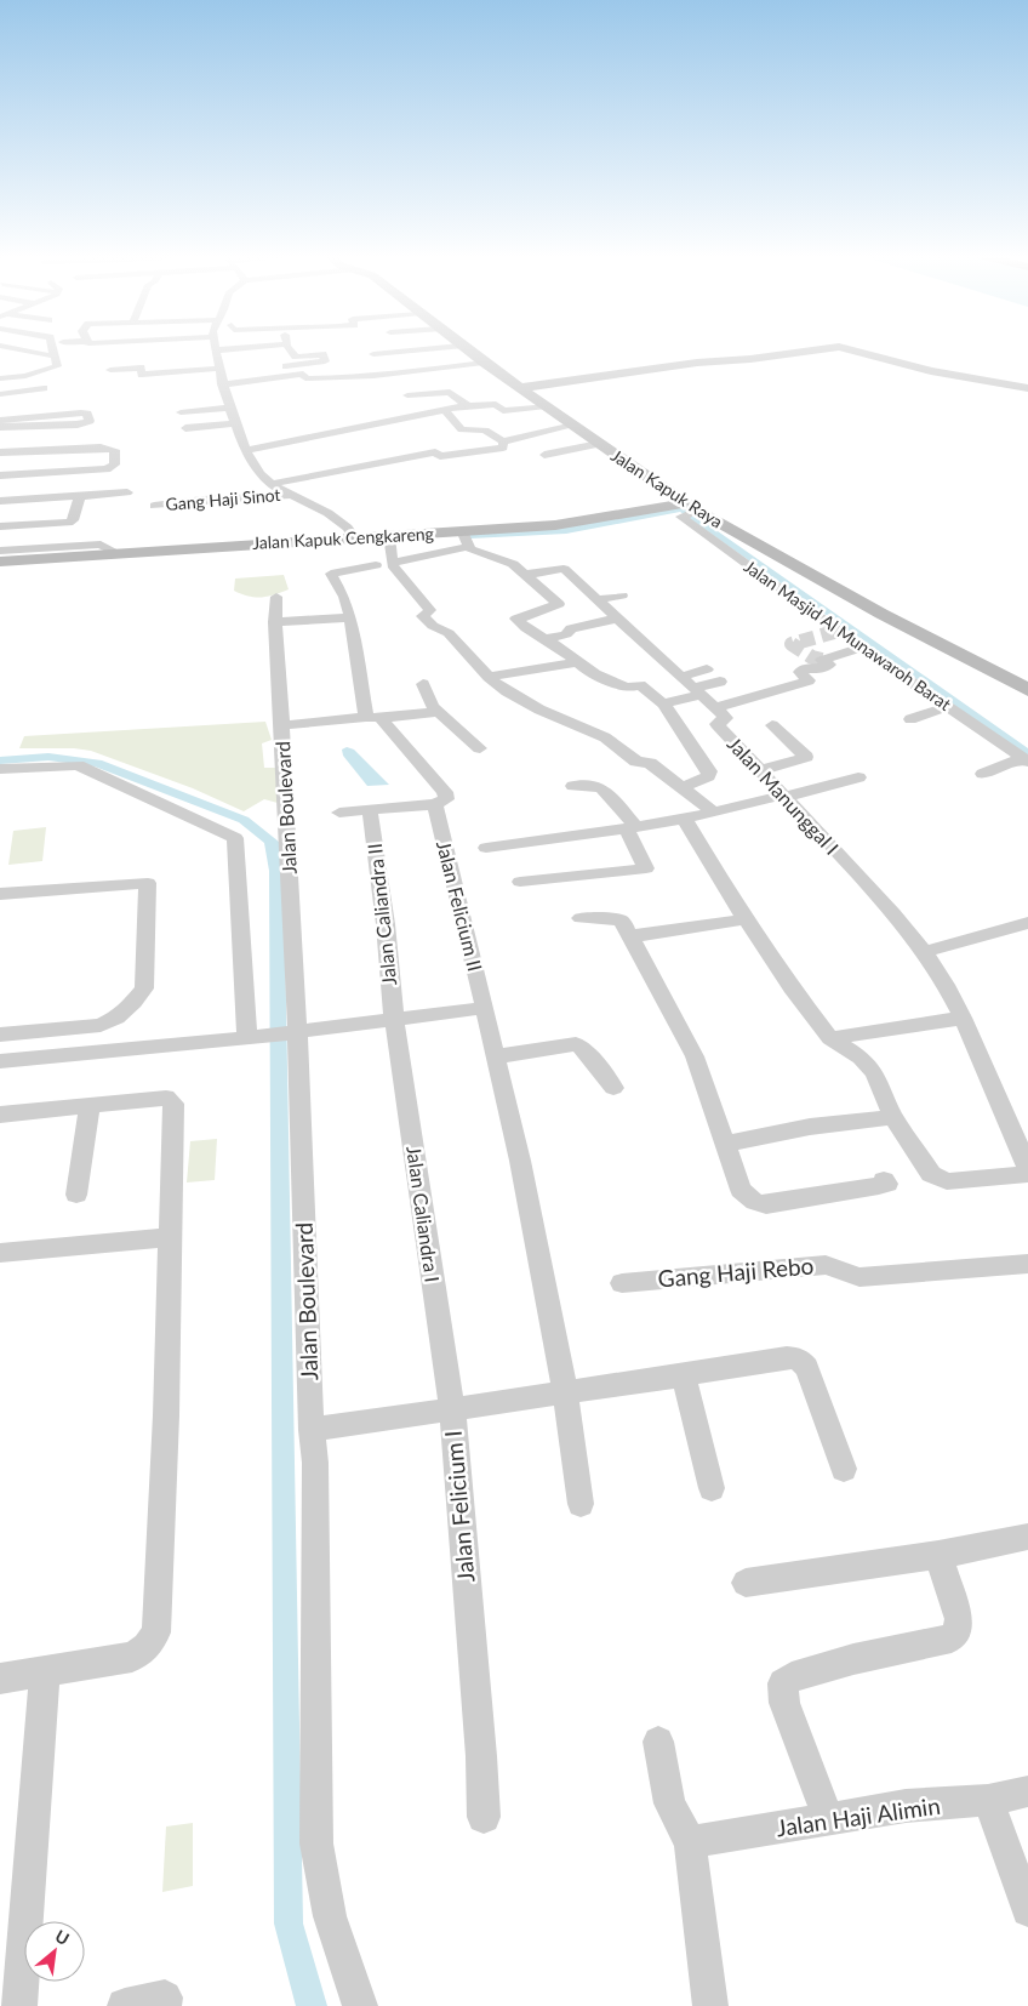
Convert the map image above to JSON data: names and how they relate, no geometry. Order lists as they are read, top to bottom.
{
  "streets": {
    "main road": ["Jalan Kapuk Raya", "Jalan Kapuk Cengkareng"],
    "street": [
      "Gang Haji Sinot",
      "Jalan Masjid Al Munawaroh Barat",
      "Jalan Manunggal I",
      "Jalan Boulevard",
      "Jalan Felicium II",
      "Jalan Caliandra II",
      "Jalan Caliandra I",
      "Gang Haji Rebo",
      "Jalan Felicium I",
      "Jalan Haji Alimin"
    ]
  },
  "crossings": [
    ["Jalan Kapuk Raya", "Jalan Kapuk Cengkareng"],
    ["Jalan Kapuk Raya", "Jalan Masjid Al Munawaroh Barat"],
    ["Jalan Kapuk Cengkareng", "Jalan Masjid Al Munawaroh Barat"],
    ["Jalan Caliandra II", "Jalan Caliandra I"],
    ["Jalan Caliandra I", "Jalan Felicium I"]
  ],
  "north": "top right"
}
